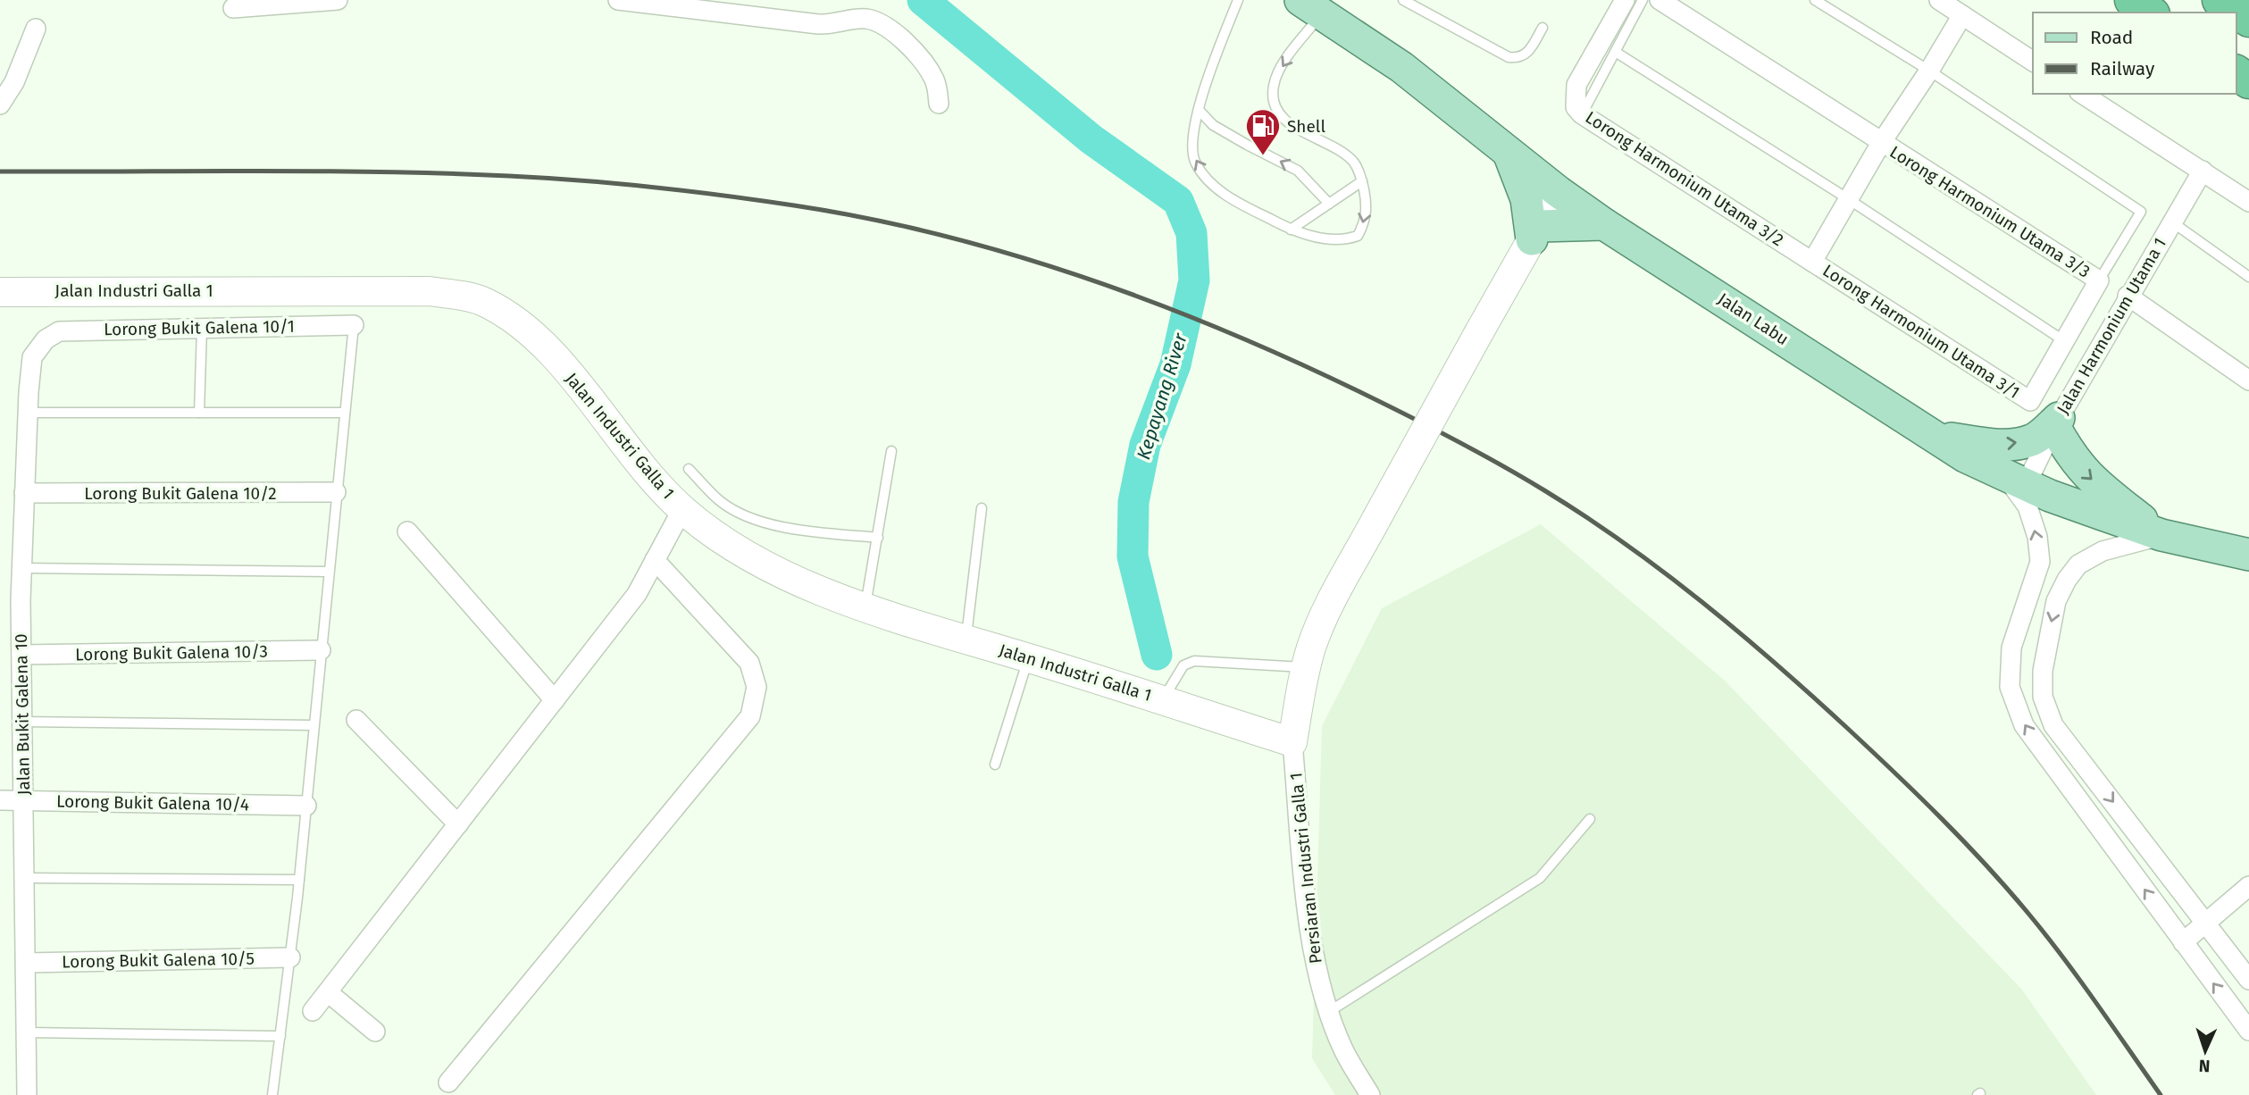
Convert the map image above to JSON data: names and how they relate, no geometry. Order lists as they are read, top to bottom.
{
  "streets": {
    "main road": ["Jalan Industri Galla 1", "Jalan Labu"],
    "street": [
      "Lorong Harmonium Utama 3/2",
      "Lorong Harmonium Utama 3/3",
      "Jalan Harmonium Utama 1",
      "Lorong Bukit Galena 10/1",
      "Lorong Harmonium Utama 3/1",
      "Lorong Bukit Galena 10/2",
      "Lorong Bukit Galena 10/3",
      "Jalan Bukit Galena 10",
      "Lorong Bukit Galena 10/4",
      "Persiaran Industri Galla 1",
      "Lorong Bukit Galena 10/5"
    ]
  },
  "crossings": [
    ["Lorong Harmonium Utama 3/2", "Lorong Harmonium Utama 3/1"],
    ["Jalan Industri Galla 1", "Persiaran Industri Galla 1"],
    ["Jalan Labu", "Jalan Harmonium Utama 1"],
    ["Lorong Bukit Galena 10/1", "Jalan Bukit Galena 10"],
    ["Lorong Bukit Galena 10/2", "Jalan Bukit Galena 10"],
    ["Lorong Bukit Galena 10/3", "Jalan Bukit Galena 10"],
    ["Jalan Bukit Galena 10", "Lorong Bukit Galena 10/4"],
    ["Jalan Bukit Galena 10", "Lorong Bukit Galena 10/5"]
  ],
  "water": ["Kepayang River"],
  "places": {
    "fuel station": ["Shell"]
  },
  "legend": ["Road", "Railway"],
  "north": "bottom"
}
